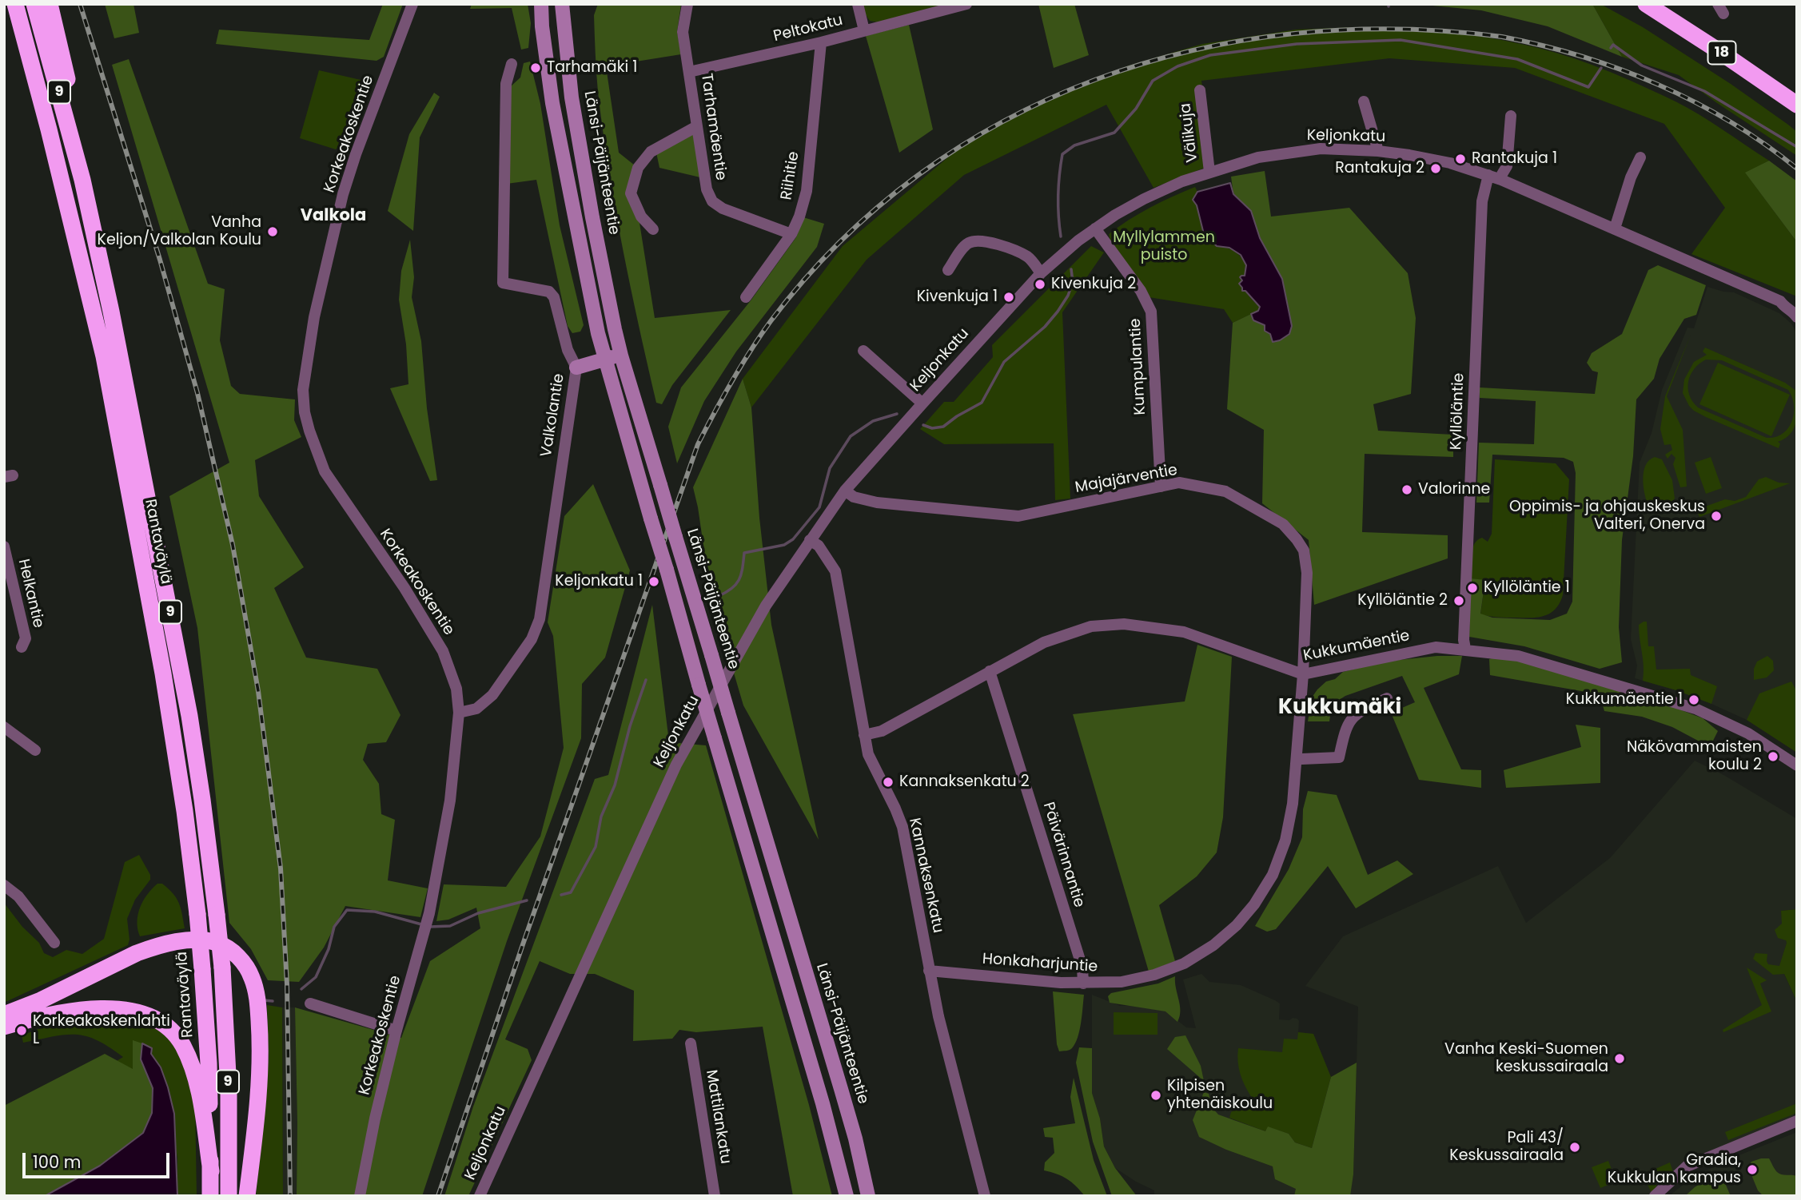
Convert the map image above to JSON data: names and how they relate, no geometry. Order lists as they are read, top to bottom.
{
  "streets": {
    "highway": ["18", "9", "Rantaväylä"],
    "main road": ["Länsi-Päijänteentie"],
    "street": [
      "Peltokatu",
      "Tarhamäentie",
      "Välikuja",
      "Korkeakoskentie",
      "Keljonkatu",
      "Riihitie",
      "Kumpulantie",
      "Kyllöläntie",
      "Valkolantie",
      "Majajärventie",
      "Helkantie",
      "Kukkumäentie",
      "Päivärinnantie",
      "Kannaksenkatu",
      "Honkaharjuntie",
      "Mattilankatu"
    ]
  },
  "crossings": [
    ["Peltokatu", "Tarhamäentie"],
    ["Peltokatu", "Riihitie"],
    ["Tarhamäentie", "Riihitie"],
    ["Välikuja", "Keljonkatu"],
    ["Korkeakoskentie", "Valkolantie"],
    ["Keljonkatu", "Kumpulantie"],
    ["Keljonkatu", "Kyllöläntie"],
    ["Keljonkatu", "Majajärventie"],
    ["Keljonkatu", "Kannaksenkatu"],
    ["Kumpulantie", "Majajärventie"],
    ["Kyllöläntie", "Kukkumäentie"],
    ["Majajärventie", "Kukkumäentie"],
    ["Majajärventie", "Honkaharjuntie"],
    ["Kukkumäentie", "Päivärinnantie"],
    ["Kukkumäentie", "Kannaksenkatu"],
    ["Kukkumäentie", "Honkaharjuntie"],
    ["Päivärinnantie", "Honkaharjuntie"],
    ["Kannaksenkatu", "Honkaharjuntie"]
  ],
  "districts": ["Valkola", "Kukkumäki"],
  "parks": ["Myllylammen puisto"],
  "places": [
    "Tarhamäki 1",
    "Rantakuja 1",
    "Rantakuja 2",
    "Vanha Keljon/Valkolan Koulu",
    "Kivenkuja 2",
    "Kivenkuja 1",
    "Valorinne",
    "Oppimis- ja ohjauskeskus Valteri, Onerva",
    "Keljonkatu 1",
    "Kyllöläntie 1",
    "Kyllöläntie 2",
    "Kukkumäentie 1",
    "Näkövammaisten koulu 2",
    "Kannaksenkatu 2",
    "Korkeakoskenlahti L",
    "Vanha Keski-Suomen keskussairaala",
    "Kilpisen yhtenäiskoulu",
    "Pali 43/ Keskussairaala",
    "Gradia, Kukkulan kampus"
  ],
  "scale_bar": "100 m"
}
